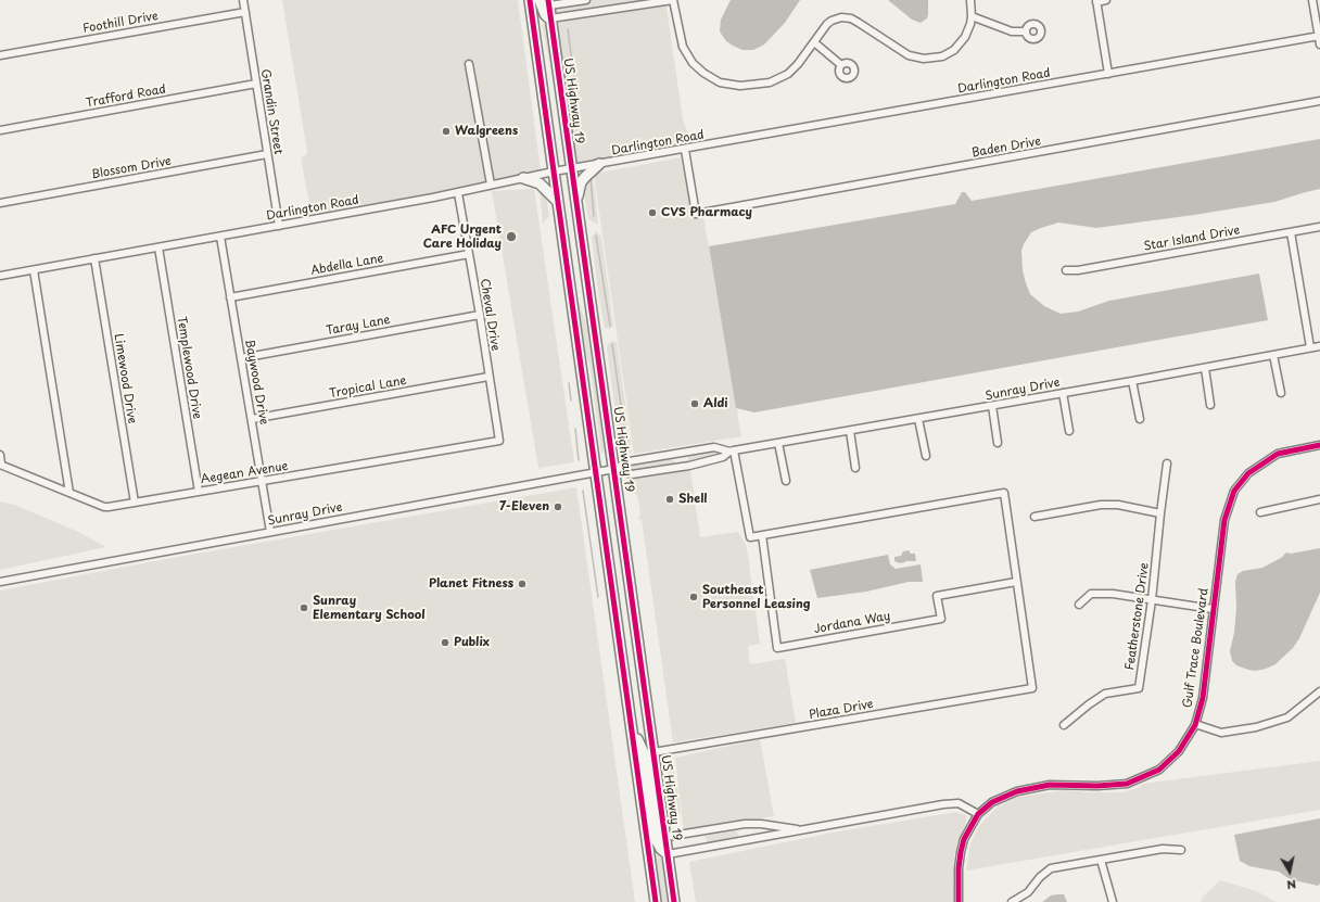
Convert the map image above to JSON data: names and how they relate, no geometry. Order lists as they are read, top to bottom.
{
  "streets": {
    "highway": ["US Highway 19"],
    "street": [
      "Foothill Drive",
      "Darlington Road",
      "Trafford Road",
      "Grandin Street",
      "Baden Drive",
      "Blossom Drive",
      "Star Island Drive",
      "Abdella Lane",
      "Cheval Drive",
      "Taray Lane",
      "Templewood Drive",
      "Limewood Drive",
      "Baywood Drive",
      "Tropical Lane",
      "Sunray Drive",
      "Aegean Avenue",
      "Featherstone Drive",
      "Jordana Way",
      "Gulf Trace Boulevard",
      "Plaza Drive"
    ]
  },
  "crossings": [
    ["Foothill Drive", "Grandin Street"],
    ["Darlington Road", "US Highway 19"],
    ["Darlington Road", "Grandin Street"],
    ["Darlington Road", "Baden Drive"],
    ["Darlington Road", "Cheval Drive"],
    ["Darlington Road", "Templewood Drive"],
    ["Darlington Road", "Limewood Drive"],
    ["Darlington Road", "Baywood Drive"],
    ["Trafford Road", "Grandin Street"],
    ["US Highway 19", "Sunray Drive"],
    ["US Highway 19", "Plaza Drive"],
    ["Grandin Street", "Blossom Drive"],
    ["Abdella Lane", "Cheval Drive"],
    ["Abdella Lane", "Baywood Drive"],
    ["Cheval Drive", "Taray Lane"],
    ["Cheval Drive", "Tropical Lane"],
    ["Cheval Drive", "Aegean Avenue"],
    ["Taray Lane", "Baywood Drive"],
    ["Templewood Drive", "Aegean Avenue"],
    ["Limewood Drive", "Aegean Avenue"],
    ["Baywood Drive", "Tropical Lane"],
    ["Baywood Drive", "Sunray Drive"],
    ["Baywood Drive", "Aegean Avenue"],
    ["Jordana Way", "Plaza Drive"]
  ],
  "places": [
    "Walgreens",
    "CVS Pharmacy",
    "AFC Urgent Care Holiday",
    "Aldi",
    "Shell",
    "7-Eleven",
    "Planet Fitness",
    "Southeast Personnel Leasing",
    "Sunray Elementary School",
    "Publix"
  ],
  "north": "bottom"
}
